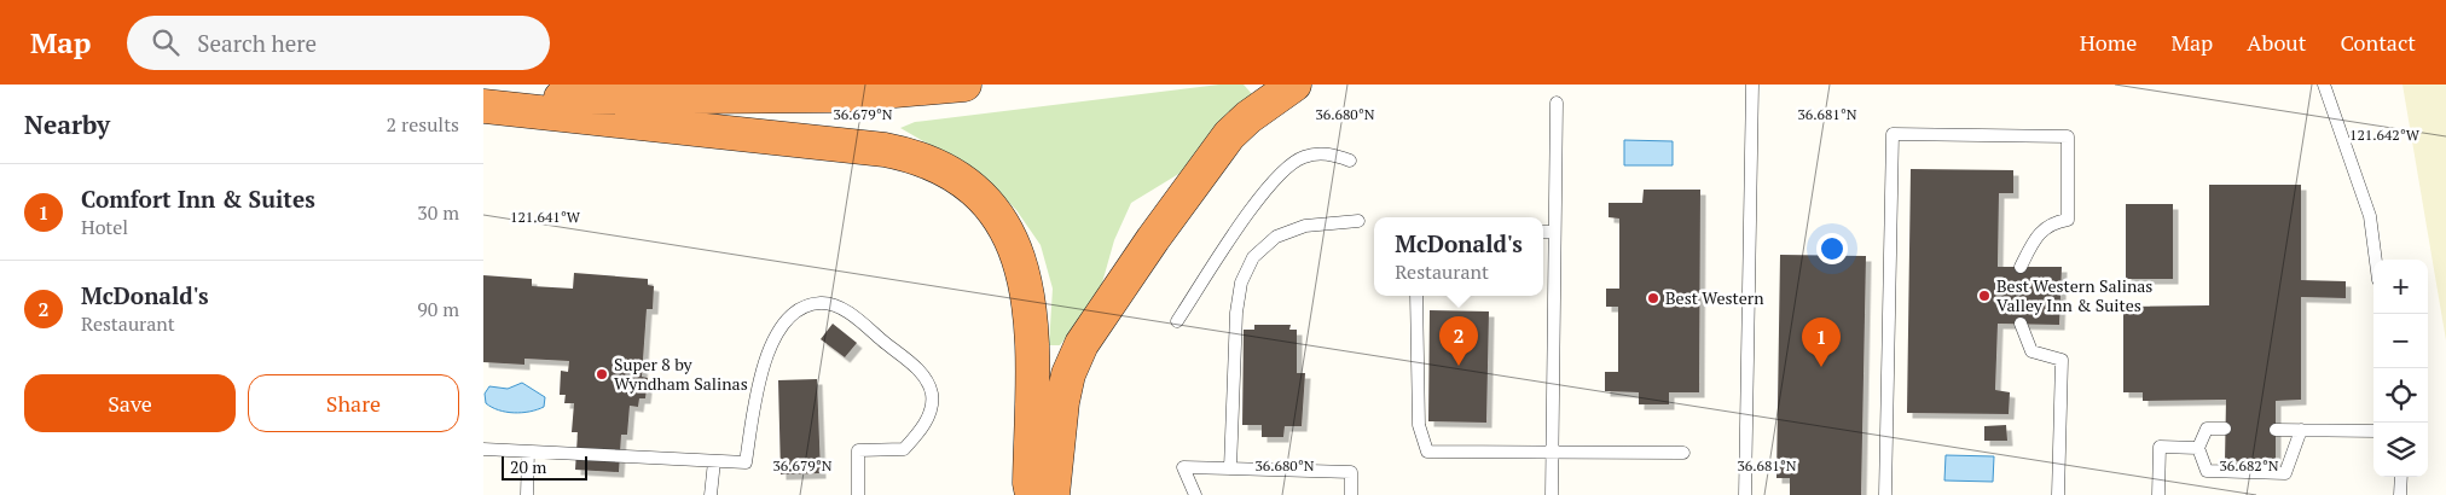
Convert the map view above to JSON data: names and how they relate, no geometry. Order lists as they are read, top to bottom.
{
  "places": ["Best Western Salinas Valley Inn & Suites", "Best Western", "Super 8 by Wyndham Salinas"],
  "scale_bar": "20 m",
  "page": {
    "header": "Map",
    "search": "Search here",
    "nav": [
      "Home",
      "Map",
      "About",
      "Contact"
    ],
    "heading": ["Nearby", "2 results"],
    "list": [
      {
        "mark": "1",
        "name": "Comfort Inn & Suites",
        "note": "Hotel",
        "value": "30 m"
      },
      {
        "mark": "2",
        "name": "McDonald's",
        "note": "Restaurant",
        "value": "90 m"
      }
    ],
    "popup": ["McDonald's", "Restaurant"],
    "map_buttons": ["+", "−"],
    "pins": ["2", "1"],
    "buttons": ["Save", "Share"],
    "scale": "20 m"
  },
  "coordinates": [
    "36.679°N",
    "36.680°N",
    "36.681°N",
    "121.642°W",
    "121.641°W",
    "36.682°N"
  ]
}
